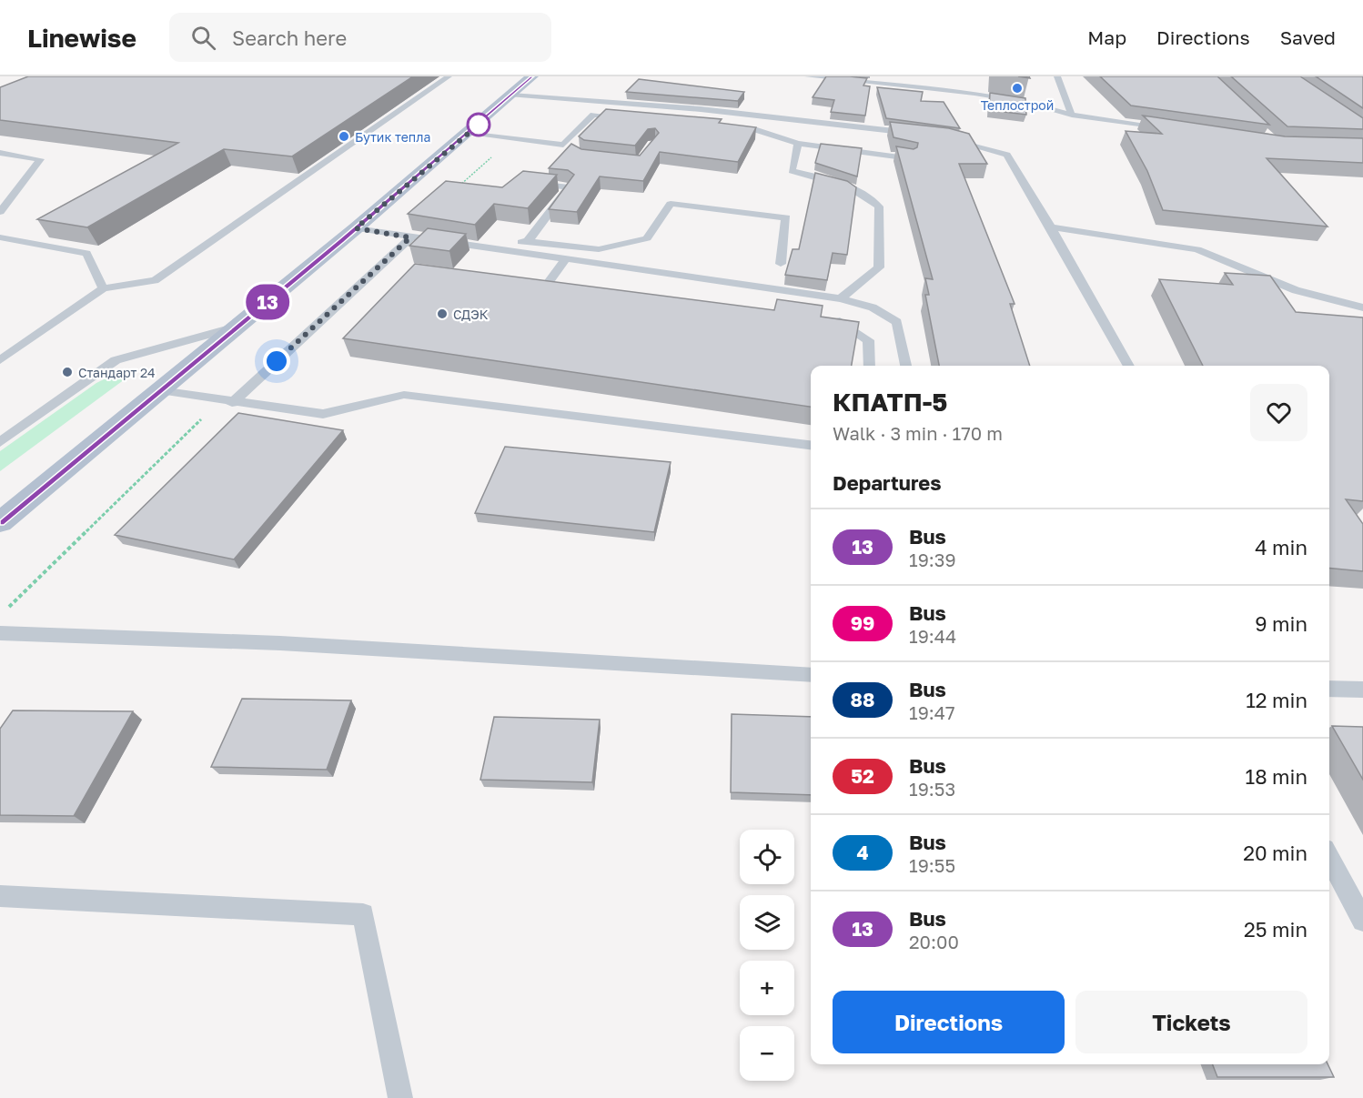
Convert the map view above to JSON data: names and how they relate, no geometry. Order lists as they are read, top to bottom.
{
  "places": [
    "Теплострой",
    "Бутик тепла",
    "СДЭК",
    "Стандарт 24"
  ],
  "lines": ["bus line 13"],
  "page": {
    "header": "Linewise",
    "search": "Search here",
    "nav": ["Map", "Directions", "Saved"],
    "on_map": "13",
    "heading": [
      ["КПАТП-5", "Walk · 3 min · 170 m"],
      "Departures"
    ],
    "list": [
      {
        "mark": "13",
        "name": "Bus",
        "note": "19:39",
        "value": "4 min"
      },
      {
        "mark": "99",
        "name": "Bus",
        "note": "19:44",
        "value": "9 min"
      },
      {
        "mark": "88",
        "name": "Bus",
        "note": "19:47",
        "value": "12 min"
      },
      {
        "mark": "52",
        "name": "Bus",
        "note": "19:53",
        "value": "18 min"
      },
      {
        "mark": "4",
        "name": "Bus",
        "note": "19:55",
        "value": "20 min"
      },
      {
        "mark": "13",
        "name": "Bus",
        "note": "20:00",
        "value": "25 min"
      }
    ],
    "map_buttons": ["+", "−"],
    "buttons": ["Directions", "Tickets"]
  }
}
